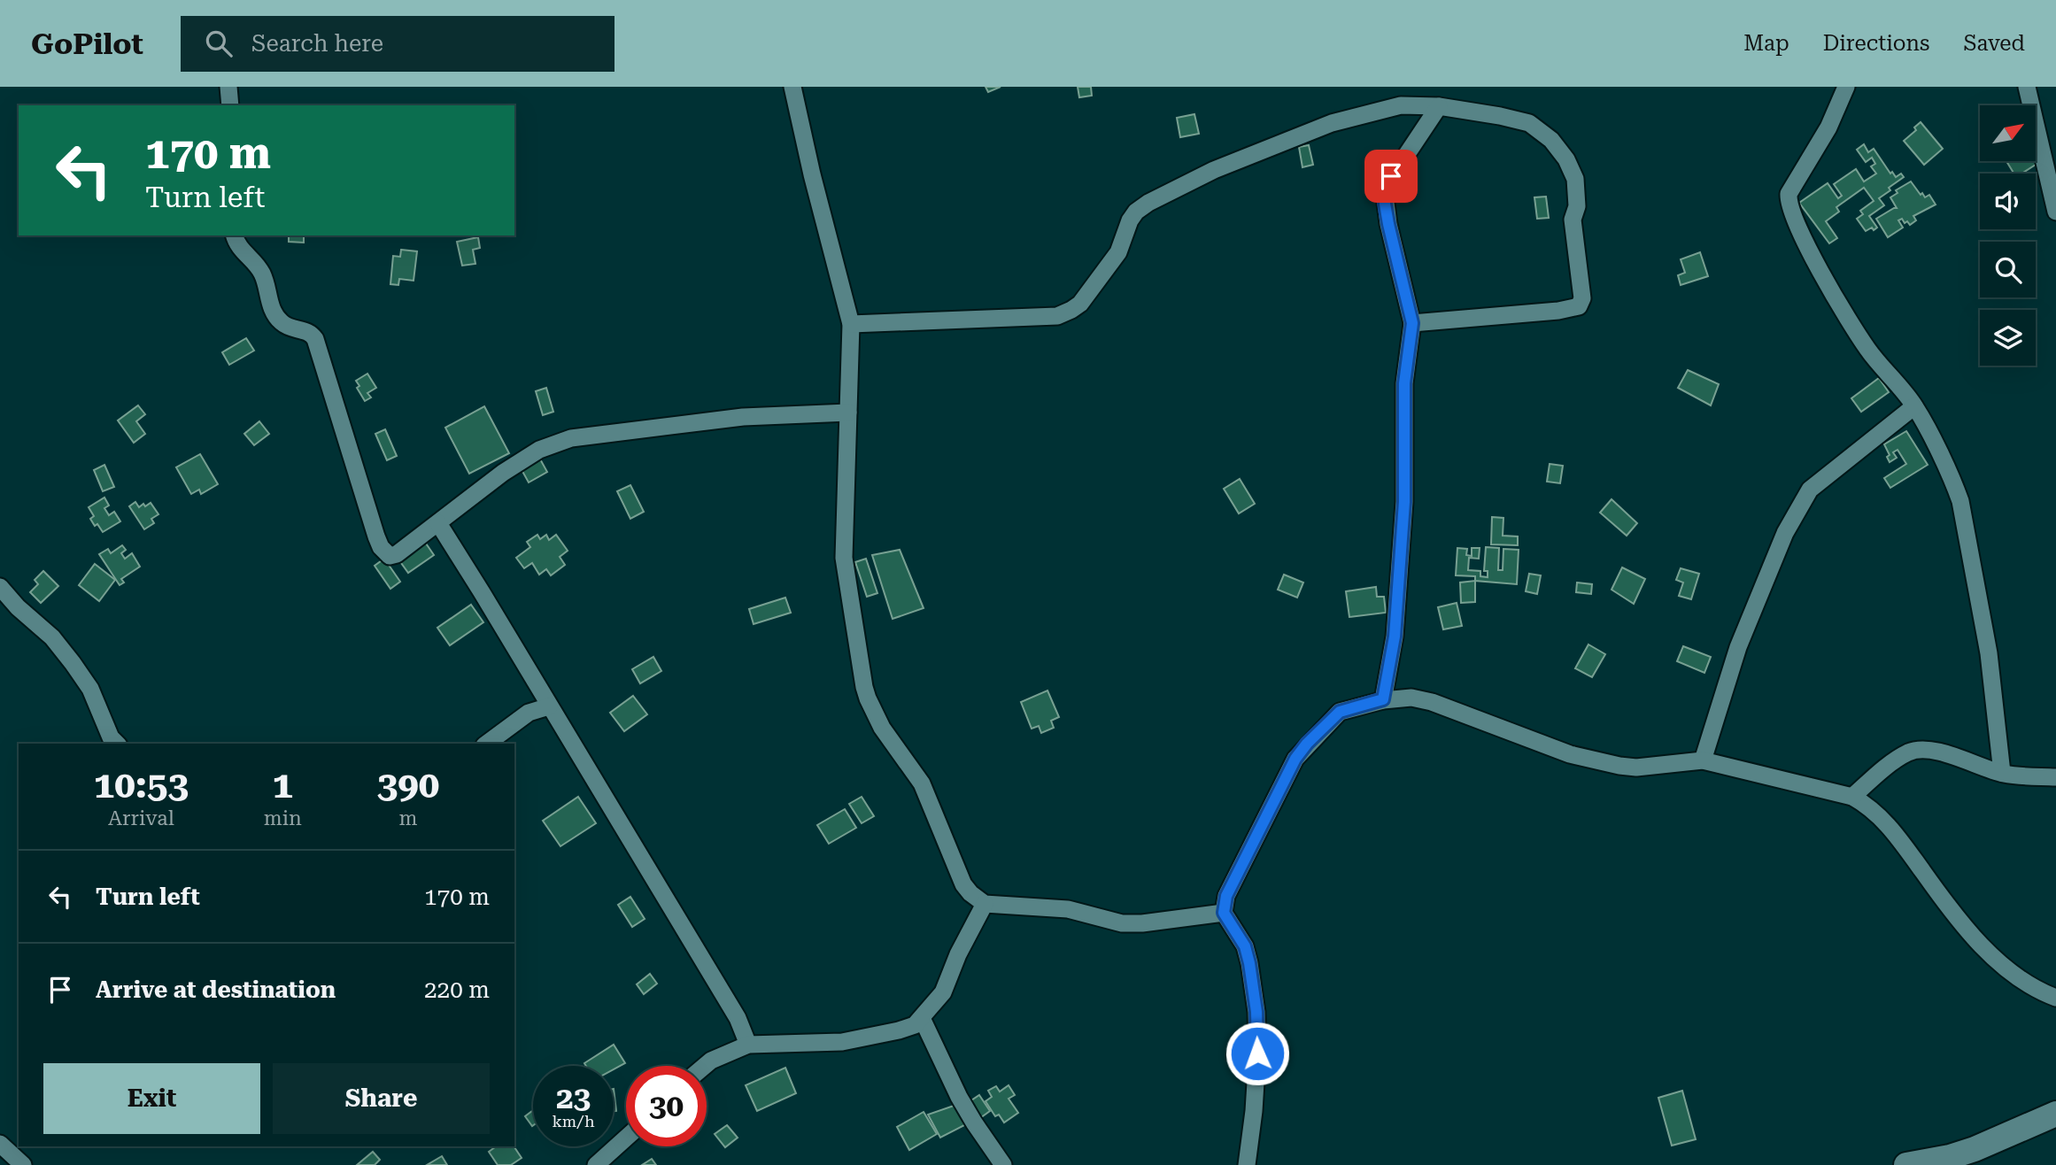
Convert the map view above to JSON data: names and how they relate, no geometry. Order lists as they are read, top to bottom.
{
  "north": "top right",
  "page": {
    "header": "GoPilot",
    "search": "Search here",
    "nav": ["Map", "Directions", "Saved"],
    "turn": ["170 m", "Turn left"],
    "eta": [
      "10:53",
      "Arrival",
      "1",
      "min",
      "390",
      "m"
    ],
    "list": [
      {
        "name": "Turn left",
        "value": "170 m"
      },
      {
        "name": "Arrive at destination",
        "value": "220 m"
      }
    ],
    "buttons": ["Exit", "Share"],
    "speed": "23 km/h",
    "limit": "30"
  }
}
